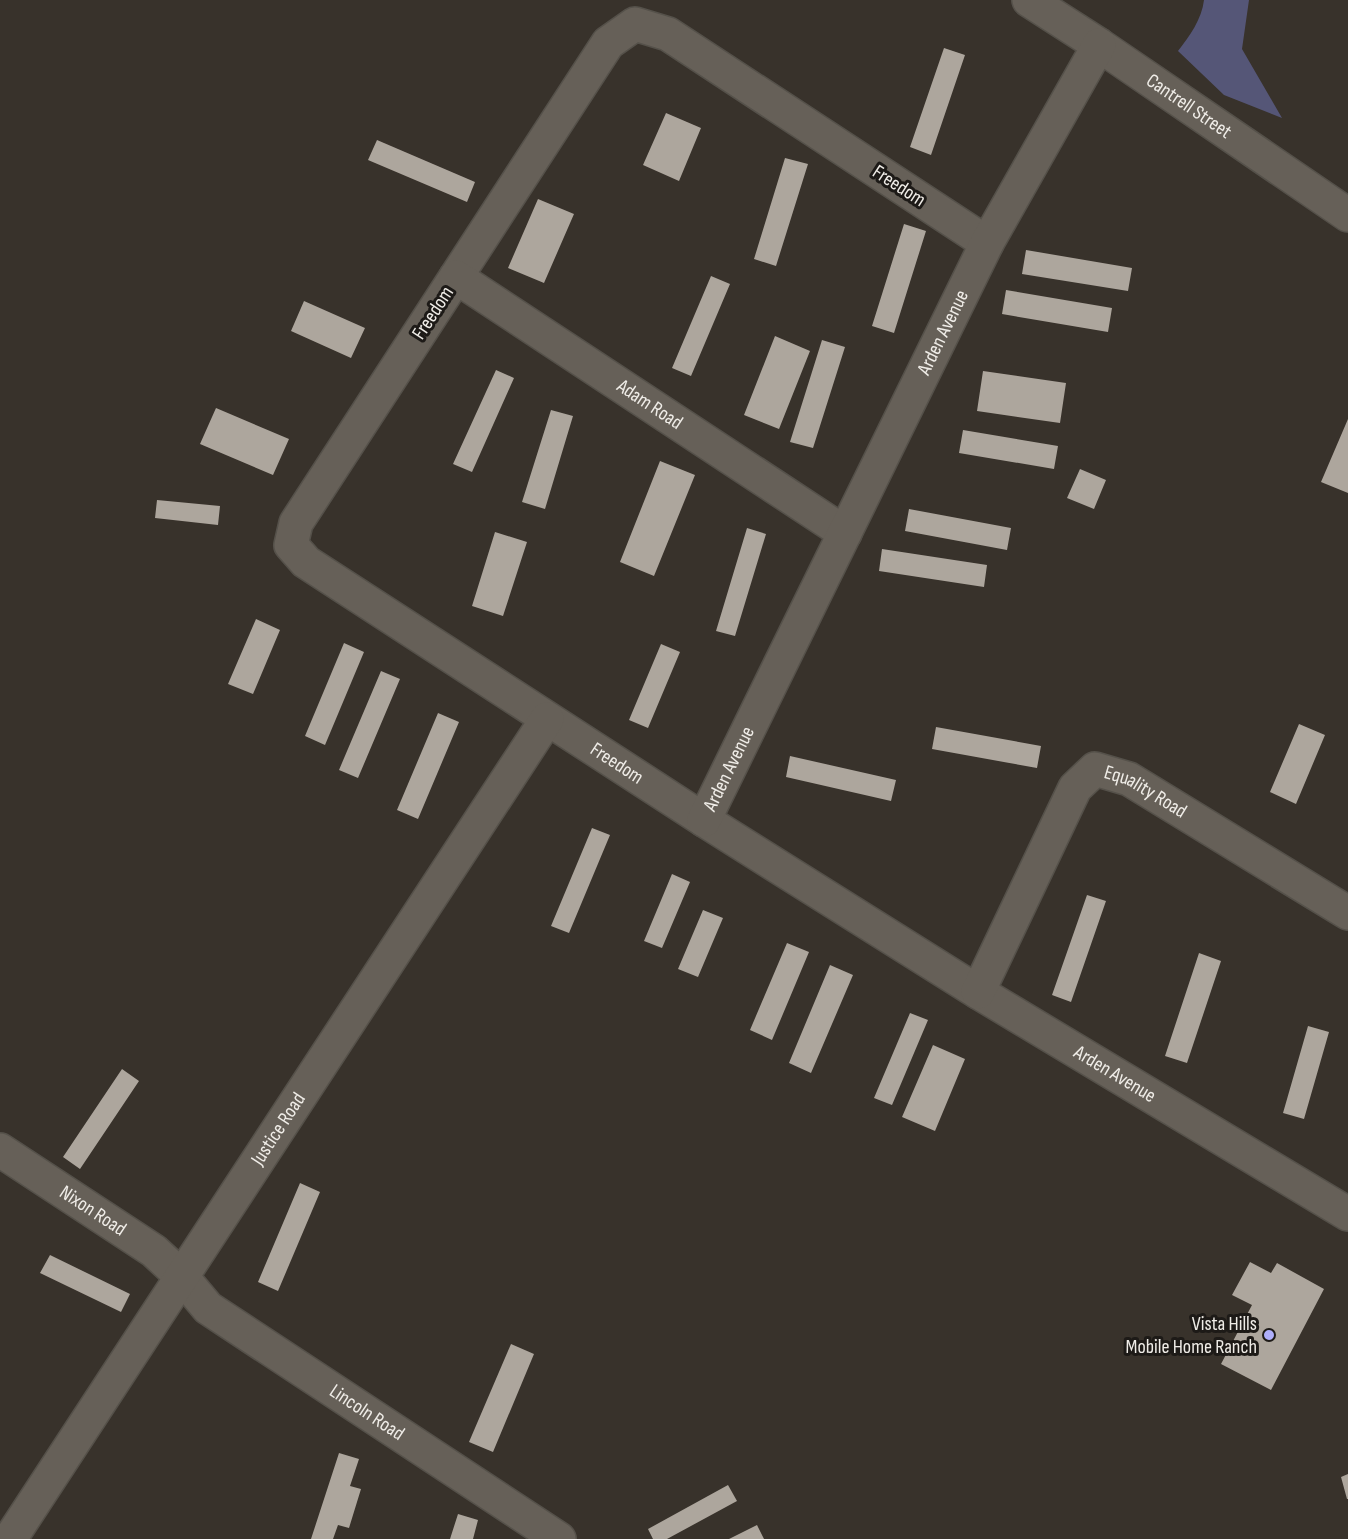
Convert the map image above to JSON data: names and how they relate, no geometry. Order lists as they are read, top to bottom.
{
  "streets": {
    "street": [
      "Cantrell Street",
      "Freedom",
      "Arden Avenue",
      "Adam Road",
      "Equality Road",
      "Justice Road",
      "Nixon Road",
      "Lincoln Road"
    ]
  },
  "crossings": [
    ["Cantrell Street", "Arden Avenue"],
    ["Freedom", "Arden Avenue"],
    ["Freedom", "Adam Road"],
    ["Freedom", "Justice Road"],
    ["Arden Avenue", "Adam Road"],
    ["Arden Avenue", "Equality Road"],
    ["Justice Road", "Nixon Road"],
    ["Justice Road", "Lincoln Road"],
    ["Nixon Road", "Lincoln Road"]
  ],
  "places": ["Vista Hills Mobile Home Ranch"]
}
